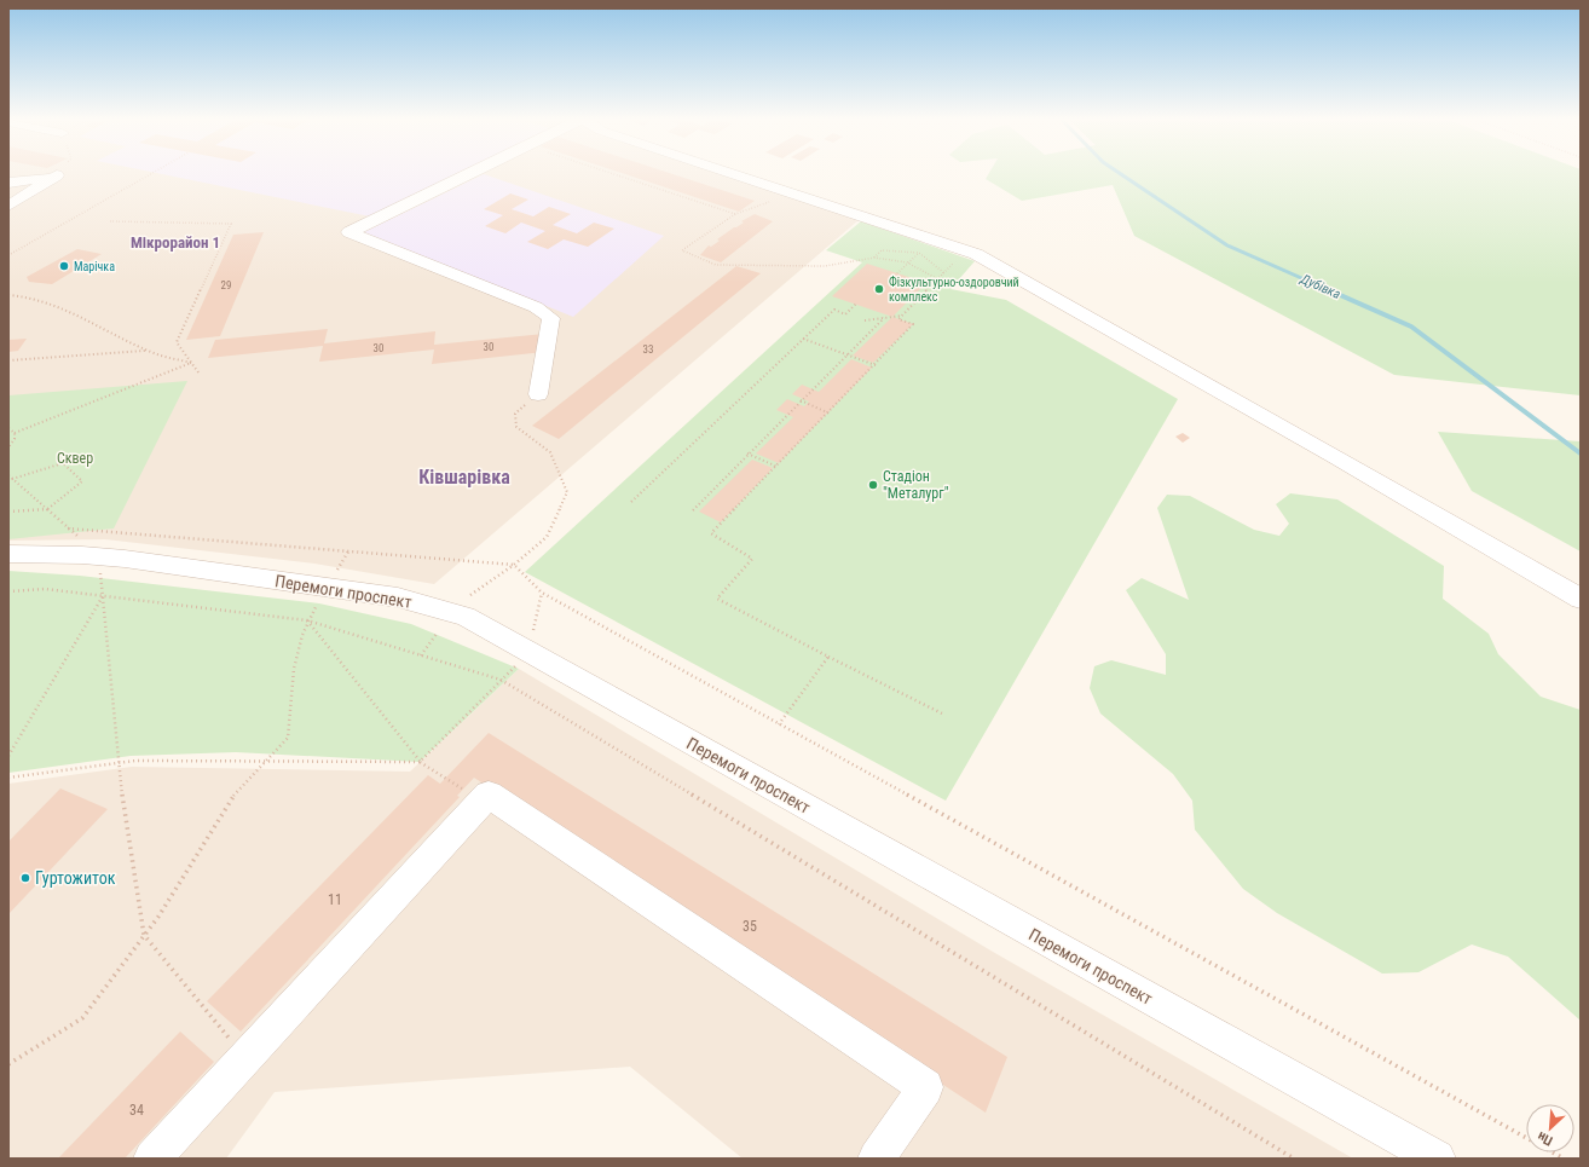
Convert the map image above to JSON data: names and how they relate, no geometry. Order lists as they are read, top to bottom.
{
  "streets": {
    "street": ["Перемоги проспект"]
  },
  "districts": ["Мікрорайон 1", "Ківшарівка"],
  "water": ["Дубівка"],
  "parks": ["Сквер"],
  "places": [
    "Марічка",
    "Фізкультурно-оздоровчий комплекс",
    "Стадіон \"Металург\"",
    "Гуртожиток"
  ],
  "house_numbers": [
    "29",
    "30",
    "30",
    "33",
    "11",
    "35",
    "34"
  ],
  "north": "bottom left"
}
